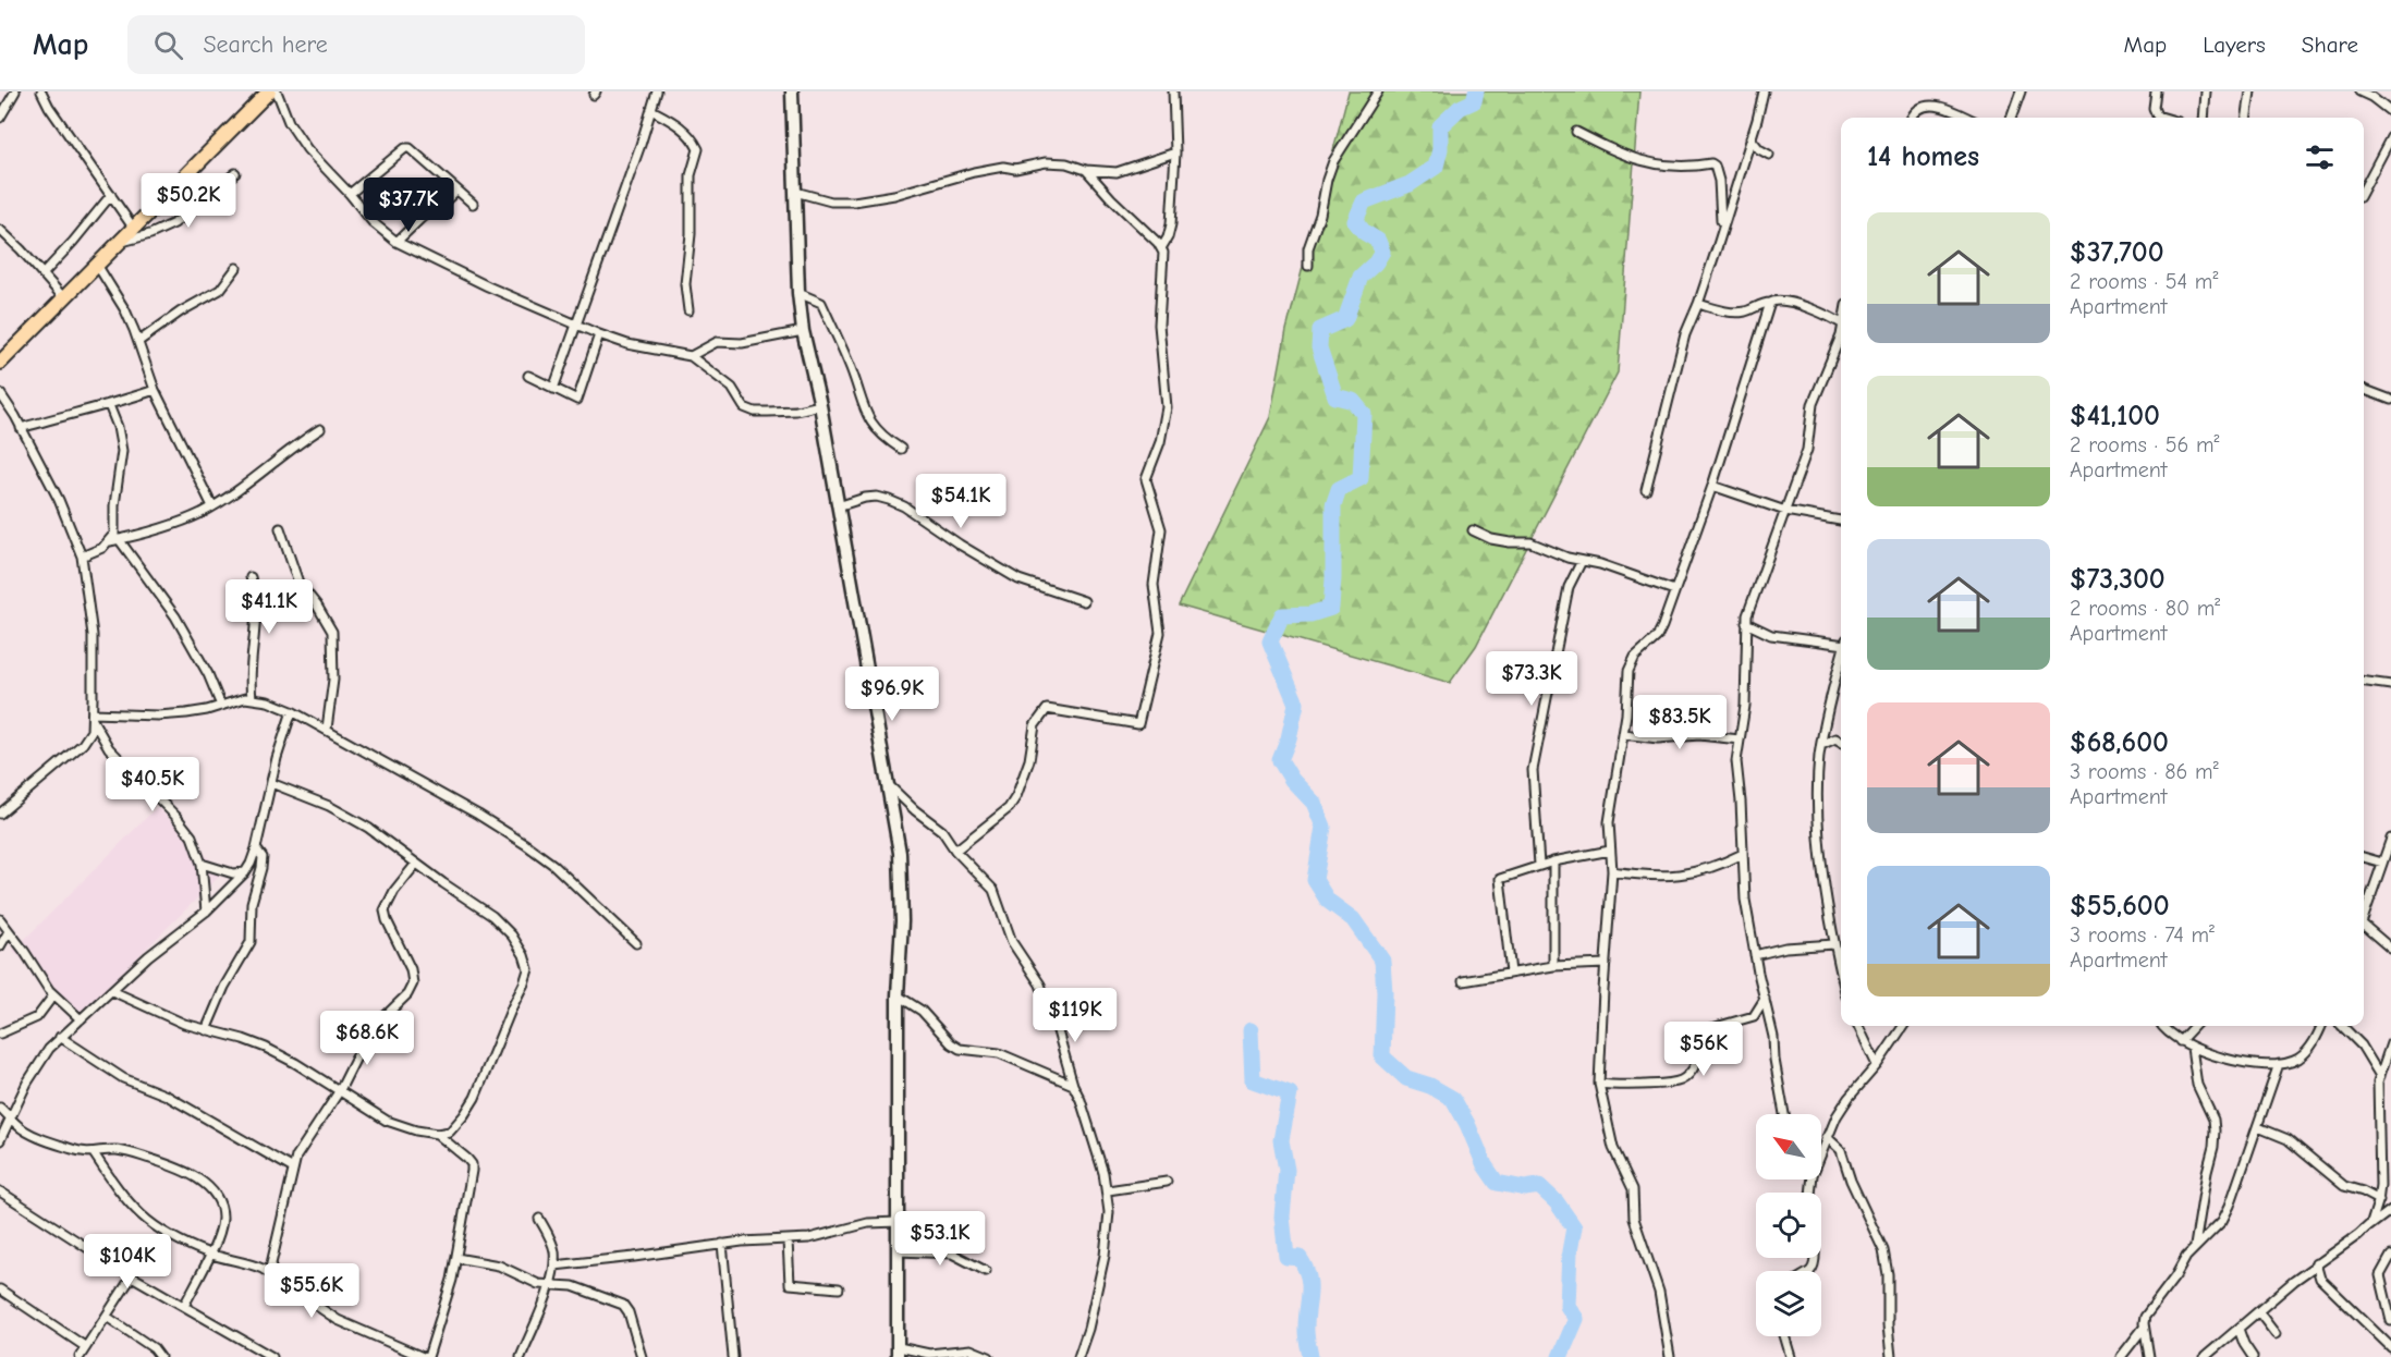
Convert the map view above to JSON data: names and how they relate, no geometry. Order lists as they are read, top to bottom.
{
  "north": "top left",
  "page": {
    "header": "Map",
    "search": "Search here",
    "nav": ["Map", "Layers", "Share"],
    "heading": "14 homes",
    "price": [
      "$50.2K",
      "$37.7K",
      "$54.1K",
      "$41.1K",
      "$73.3K",
      "$96.9K",
      "$83.5K",
      "$40.5K",
      "$119K",
      "$68.6K",
      "$56K",
      "$53.1K",
      "$104K",
      "$55.6K"
    ],
    "list": [
      {
        "name": "$37,700",
        "note": "2 rooms · 54 m² · Apartment"
      },
      {
        "name": "$41,100",
        "note": "2 rooms · 56 m² · Apartment"
      },
      {
        "name": "$73,300",
        "note": "2 rooms · 80 m² · Apartment"
      },
      {
        "name": "$68,600",
        "note": "3 rooms · 86 m² · Apartment"
      },
      {
        "name": "$55,600",
        "note": "3 rooms · 74 m² · Apartment"
      }
    ]
  }
}
